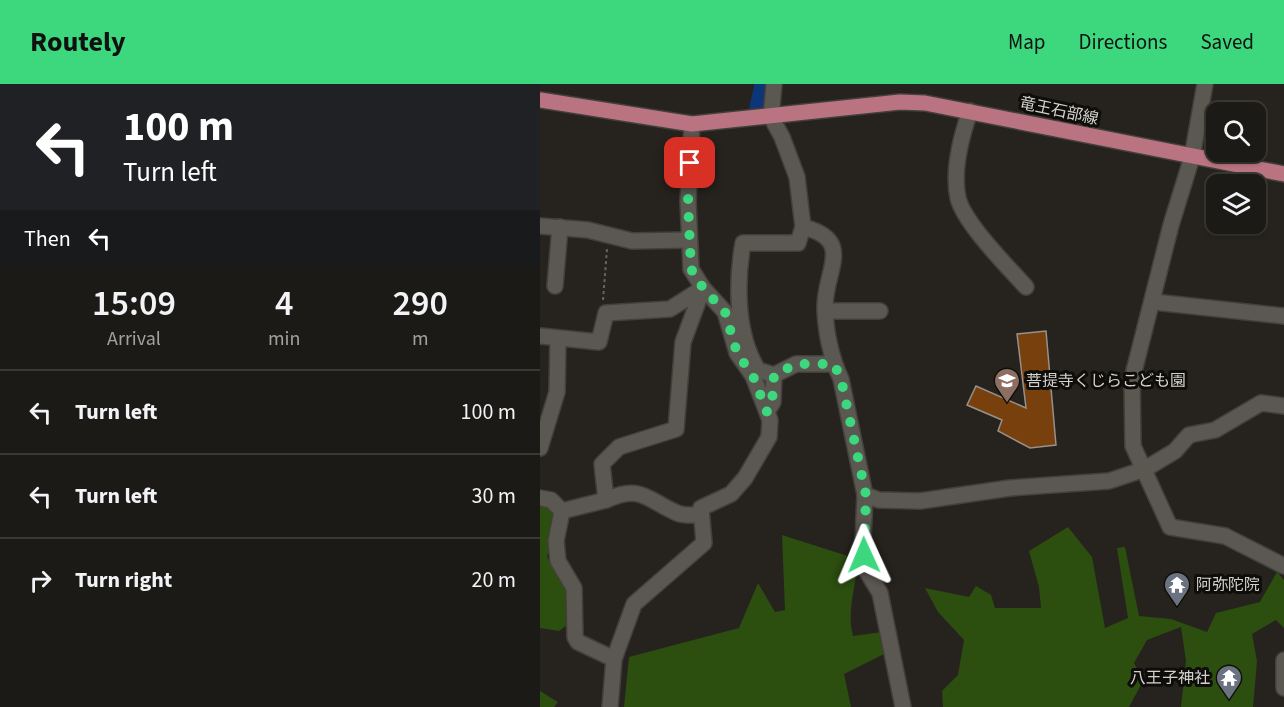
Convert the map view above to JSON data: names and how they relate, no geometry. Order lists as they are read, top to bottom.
{
  "streets": {
    "main road": ["竜王石部線"]
  },
  "places": {
    "school or university": ["菩提寺くじらこども園"],
    "temple": ["阿弥陀院", "八王子神社"]
  },
  "page": {
    "header": "Routely",
    "nav": ["Map", "Directions", "Saved"],
    "turn": ["100 m", "Turn left"],
    "then": "Then",
    "eta": [
      "15:09",
      "Arrival",
      "4",
      "min",
      "290",
      "m"
    ],
    "list": [
      {
        "name": "Turn left",
        "value": "100 m"
      },
      {
        "name": "Turn left",
        "value": "30 m"
      },
      {
        "name": "Turn right",
        "value": "20 m"
      }
    ]
  }
}
